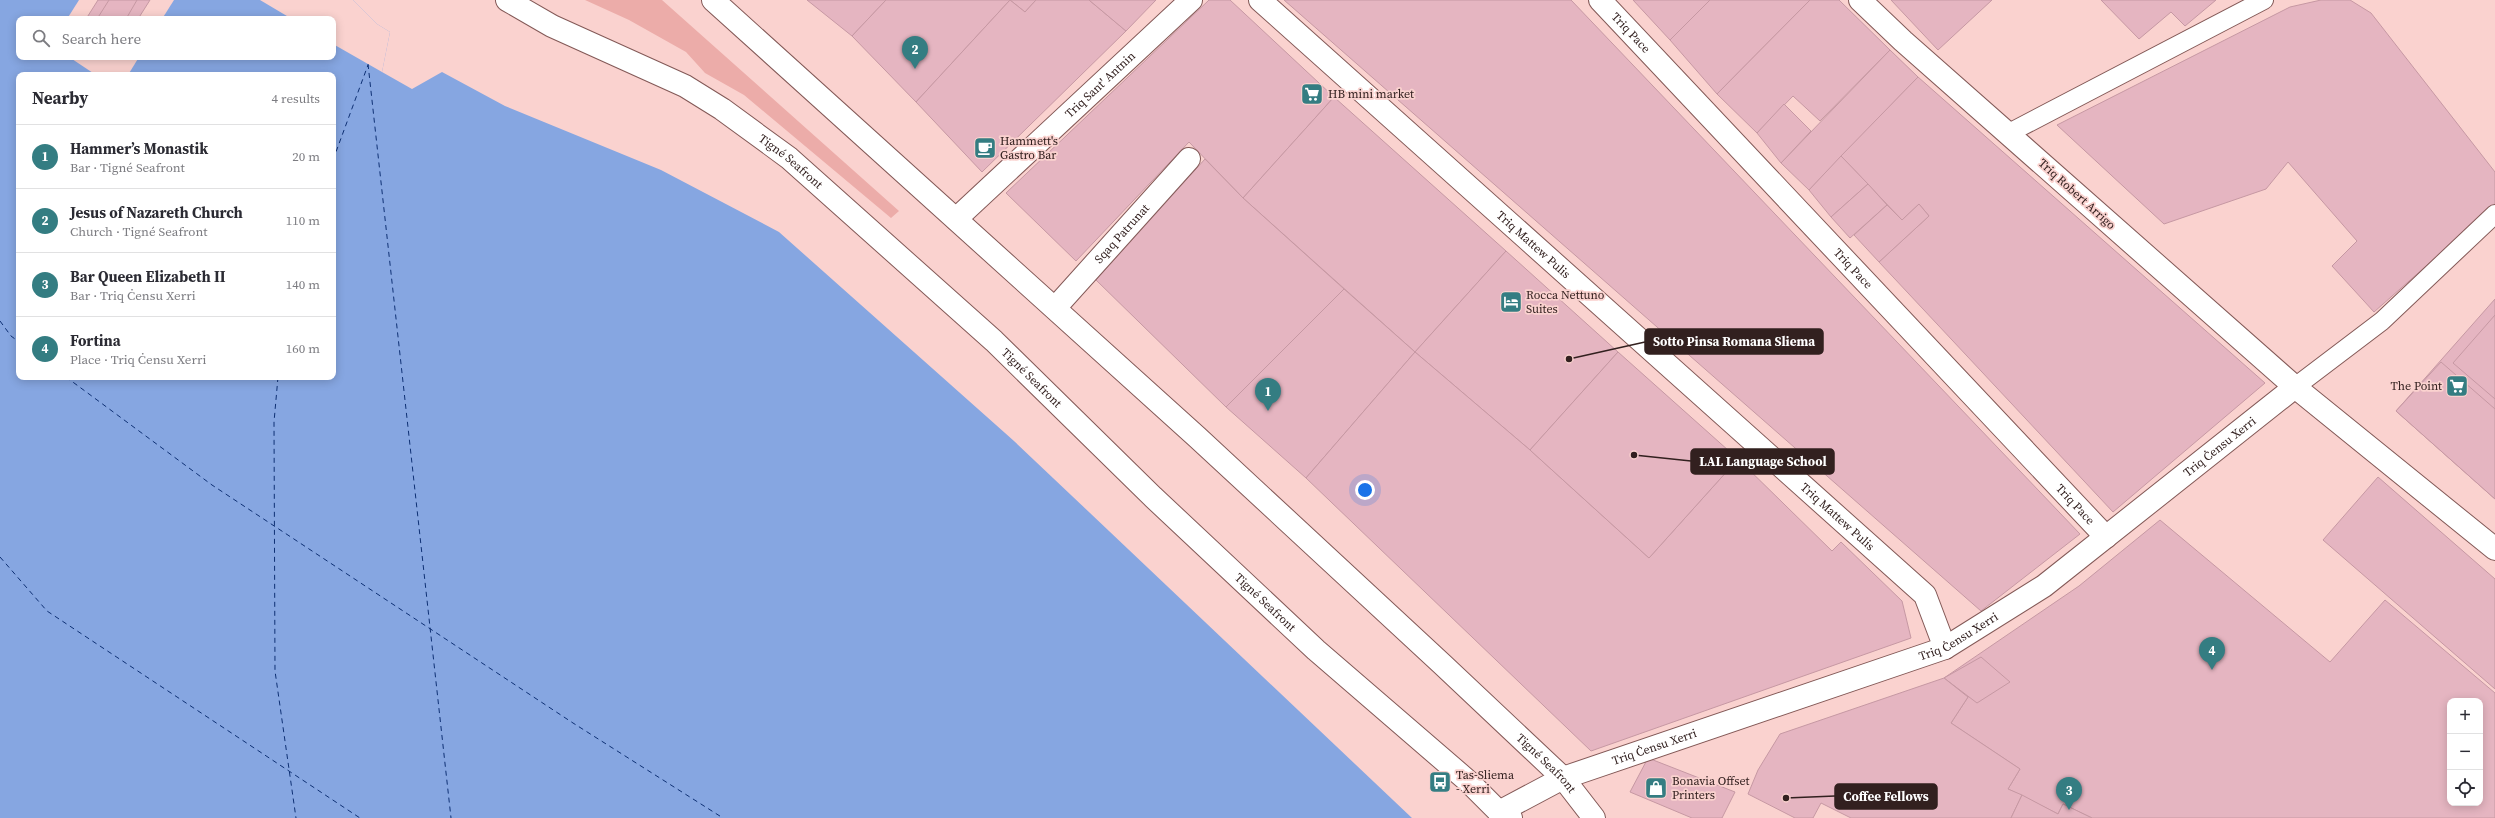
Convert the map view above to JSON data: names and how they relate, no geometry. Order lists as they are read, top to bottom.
{
  "streets": {
    "street": [
      "Triq Pace",
      "Triq Sant' Antnin",
      "Tigné Seafront",
      "Triq Robert Arrigo",
      "Sqaq Patrunat",
      "Triq Mattew Pulis",
      "Triq Ċensu Xerri"
    ]
  },
  "crossings": [
    ["Triq Pace", "Triq Ċensu Xerri"],
    ["Triq Sant' Antnin", "Tigné Seafront"],
    ["Tigné Seafront", "Sqaq Patrunat"],
    ["Tigné Seafront", "Triq Ċensu Xerri"],
    ["Triq Robert Arrigo", "Triq Ċensu Xerri"],
    ["Triq Mattew Pulis", "Triq Ċensu Xerri"]
  ],
  "places": {
    "supermarket": ["HB mini market", "The Point"],
    "cafe": ["Hammett's Gastro Bar"],
    "hotel": ["Rocca Nettuno Suites"],
    "other": ["Sotto Pinsa Romana Sliema", "LAL Language School", "Coffee Fellows"],
    "bus stop": ["Tas-Sliema - Xerri"],
    "shop": ["Bonavia Offset Printers"]
  },
  "page": {
    "search": "Search here",
    "pins": [
      "2",
      "1",
      "4",
      "3"
    ],
    "heading": ["Nearby", "4 results"],
    "list": [
      {
        "mark": "1",
        "name": "Hammer’s Monastik",
        "note": "Bar · Tigné Seafront",
        "value": "20 m"
      },
      {
        "mark": "2",
        "name": "Jesus of Nazareth Church",
        "note": "Church · Tigné Seafront",
        "value": "110 m"
      },
      {
        "mark": "3",
        "name": "Bar Queen Elizabeth II",
        "note": "Bar · Triq Ċensu Xerri",
        "value": "140 m"
      },
      {
        "mark": "4",
        "name": "Fortina",
        "note": "Place · Triq Ċensu Xerri",
        "value": "160 m"
      }
    ],
    "map_buttons": ["+", "−"]
  }
}
